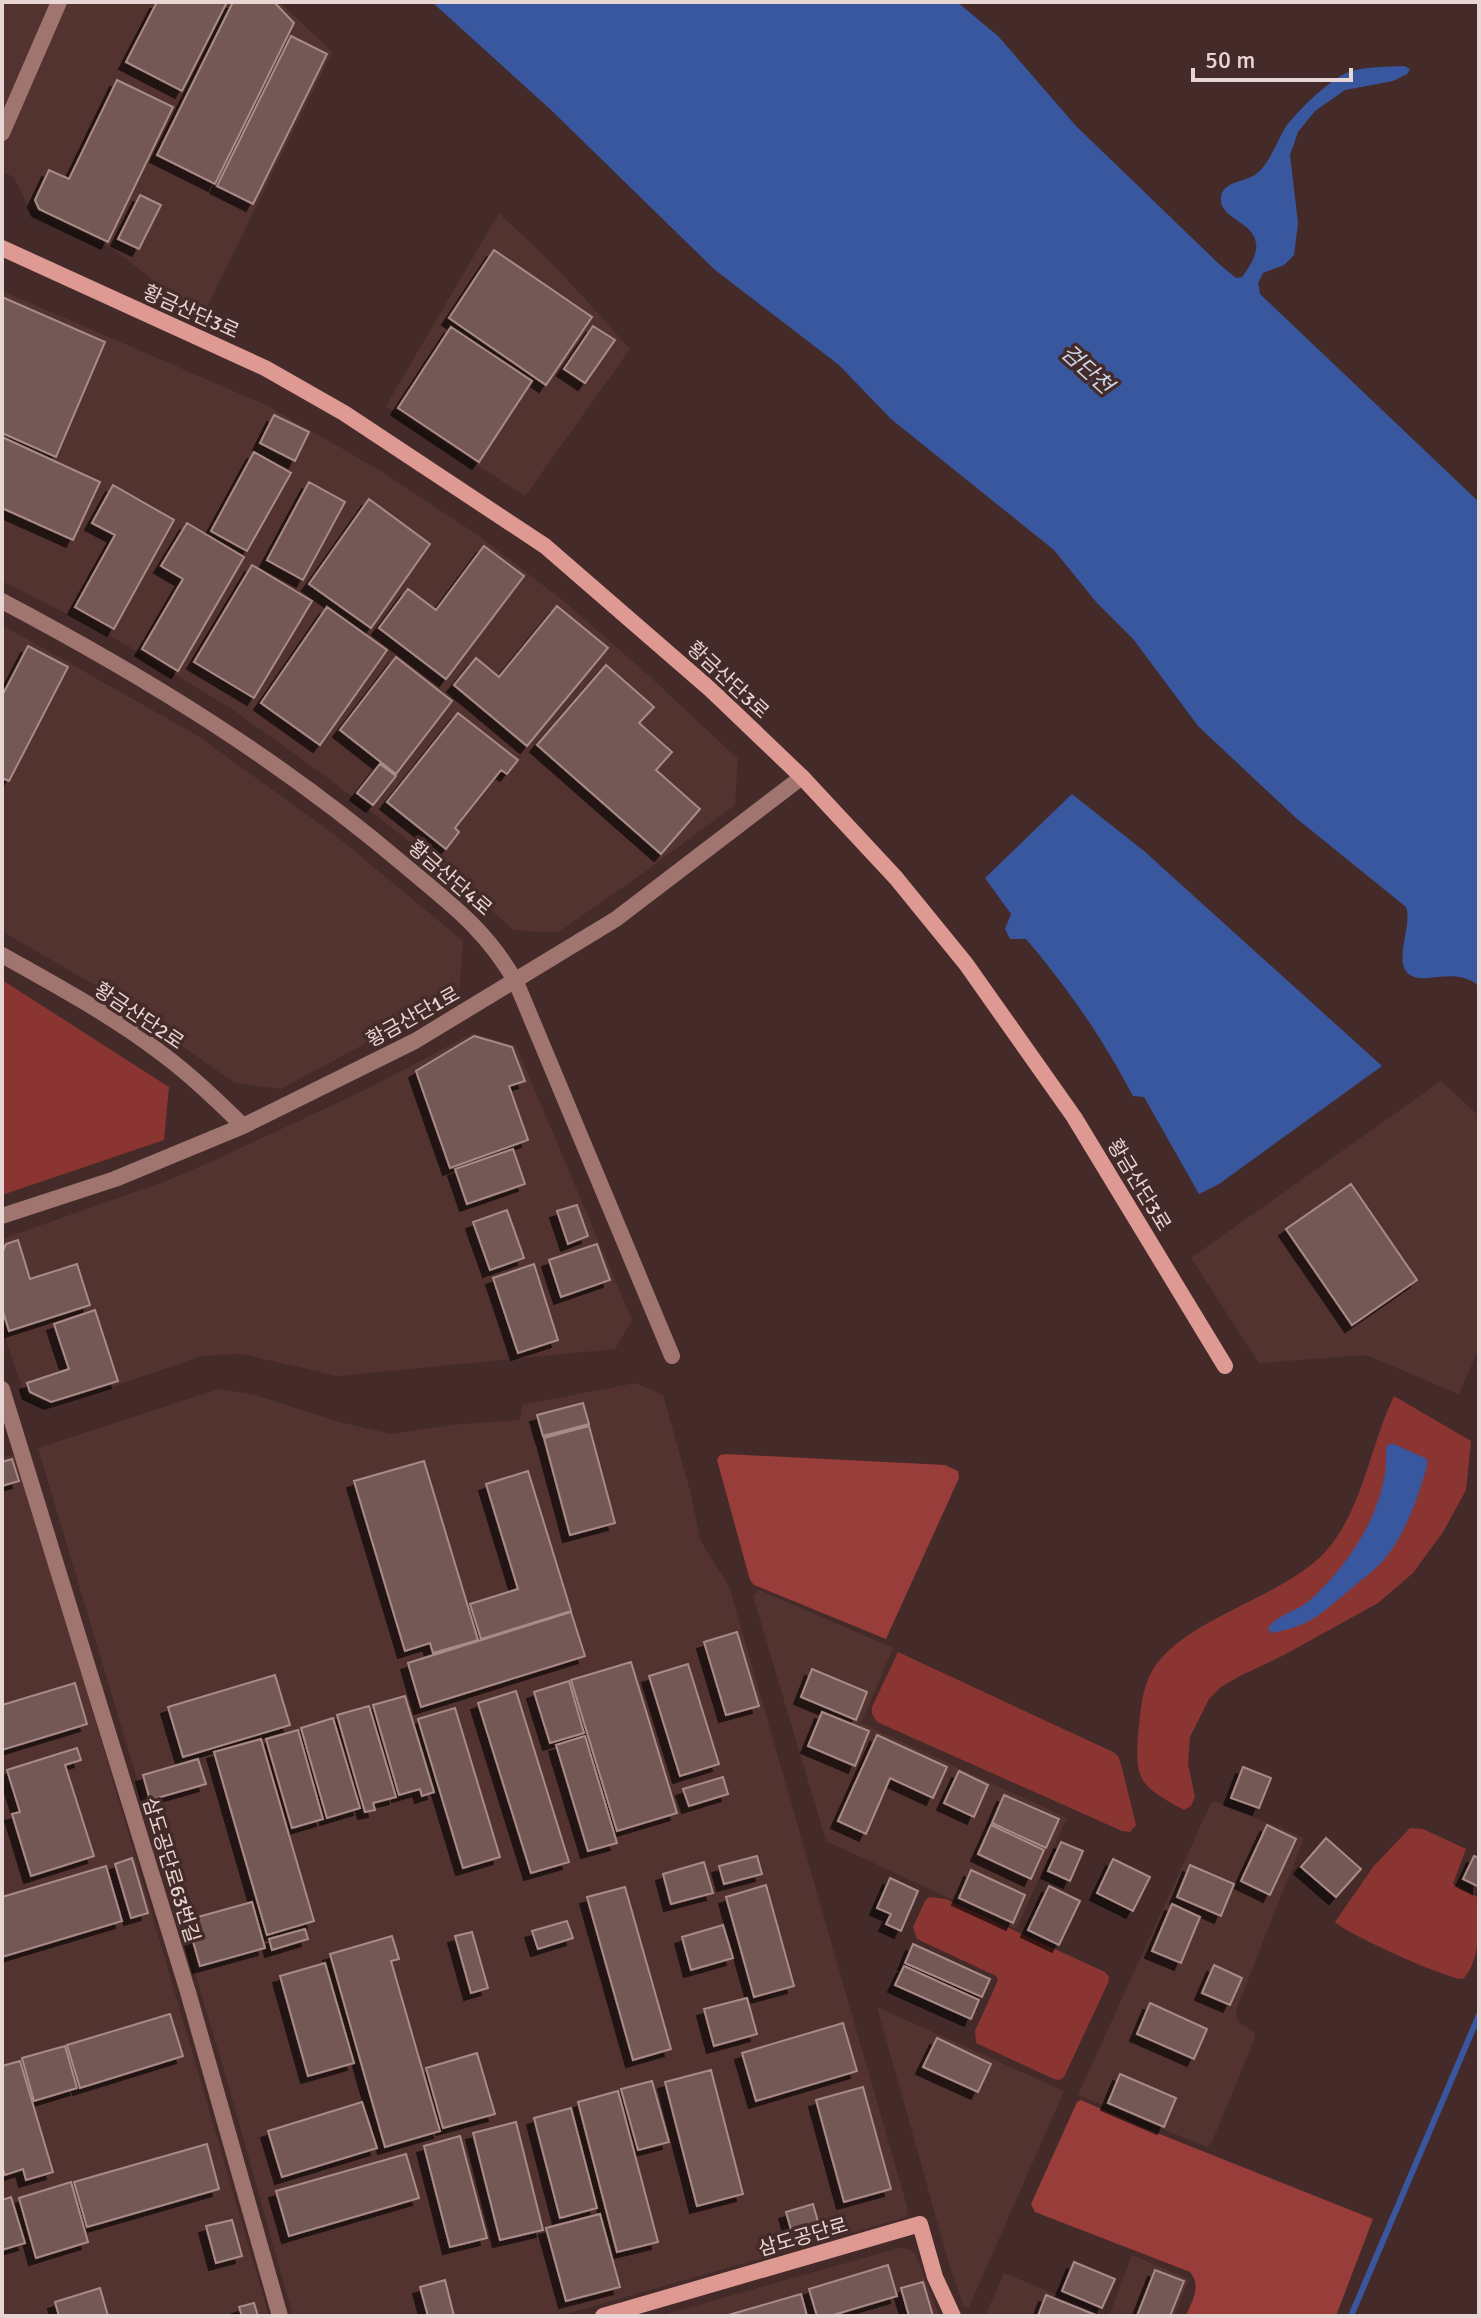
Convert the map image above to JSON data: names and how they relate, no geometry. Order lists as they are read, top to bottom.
{
  "streets": {
    "street": [
      "황금산단3로",
      "황금산단4로",
      "황금산단2로",
      "황금산단1로",
      "삼도공단로63번길",
      "삼도공단로"
    ]
  },
  "crossings": [
    ["황금산단3로", "황금산단1로"],
    ["황금산단4로", "황금산단1로"],
    ["황금산단2로", "황금산단1로"]
  ],
  "water": ["검단천"],
  "scale_bar": "50 m"
}
